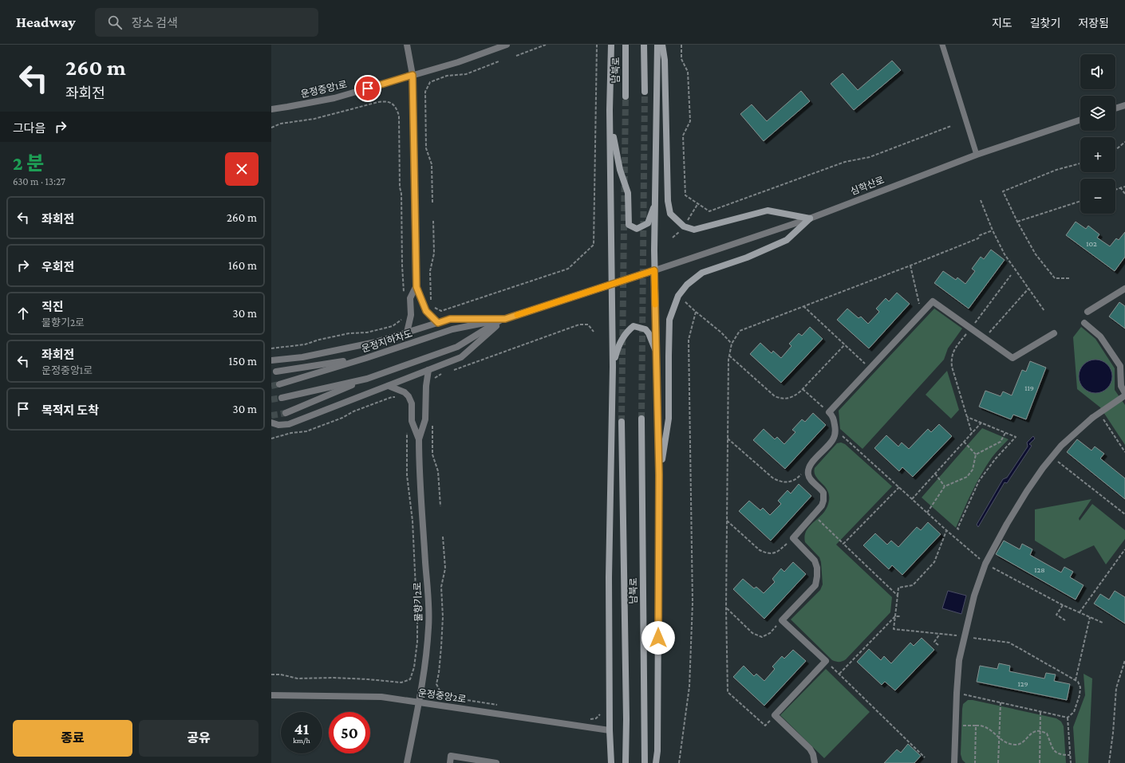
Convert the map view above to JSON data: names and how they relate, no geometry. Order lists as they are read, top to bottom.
{
  "streets": {
    "main road": ["남북로"],
    "street": [
      "운정중앙1로",
      "심학산로",
      "운정지하차도",
      "물향기2로",
      "운정중앙2로"
    ]
  },
  "crossings": [
    ["심학산로", "운정지하차도"],
    ["물향기2로", "운정중앙2로"]
  ],
  "house_numbers": [
    "102",
    "119",
    "128",
    "129"
  ],
  "page": {
    "header": "Headway",
    "search": "장소 검색",
    "nav": ["지도", "길찾기", "저장됨"],
    "turn": ["260 m", "좌회전"],
    "map_buttons": ["+", "−"],
    "then": "그다음",
    "heading": ["2 분", "630 m · 13:27"],
    "list": [
      {
        "name": "좌회전",
        "value": "260 m"
      },
      {
        "name": "우회전",
        "value": "160 m"
      },
      {
        "name": "직진",
        "note": "물향기2로",
        "value": "30 m"
      },
      {
        "name": "좌회전",
        "note": "운정중앙1로",
        "value": "150 m"
      },
      {
        "name": "목적지 도착",
        "value": "30 m"
      }
    ],
    "speed": "41 km/h",
    "limit": "50",
    "buttons": ["종료", "공유"]
  }
}
